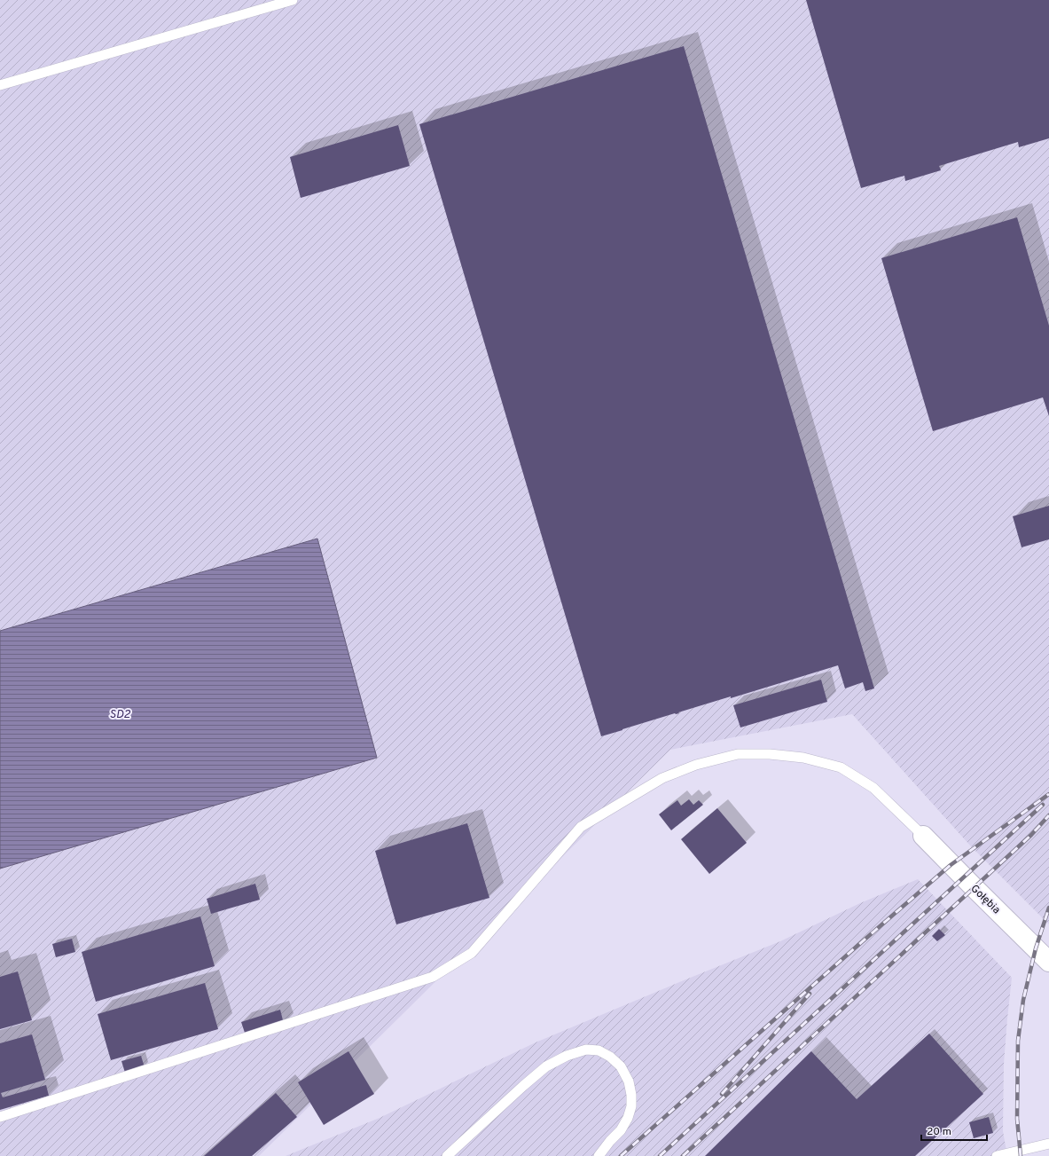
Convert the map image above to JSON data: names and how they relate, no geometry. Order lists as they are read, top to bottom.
{
  "streets": {
    "street": ["Gołębia"]
  },
  "water": ["SD2"],
  "scale_bar": "20 m"
}
